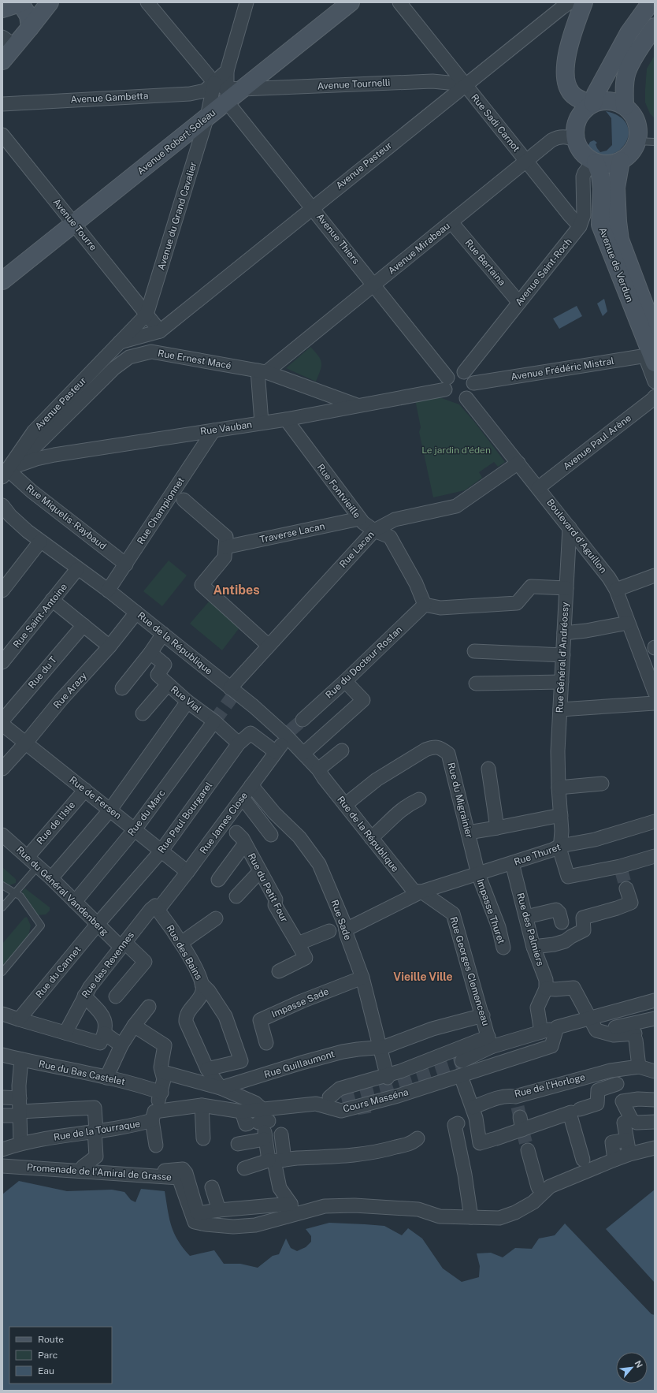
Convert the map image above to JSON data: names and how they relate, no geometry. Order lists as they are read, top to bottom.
{
  "streets": {
    "street": [
      "Avenue Tournelli",
      "Avenue Gambetta",
      "Rue Sadi Carnot",
      "Avenue Robert Soleau",
      "Avenue Pasteur",
      "Avenue du Grand Cavalier",
      "Avenue Tourre",
      "Avenue Thiers",
      "Avenue Mirabeau",
      "Rue Bertaina",
      "Avenue de Verdun",
      "Avenue Saint-Roch",
      "Rue Ernest Macé",
      "Avenue Frédéric Mistral",
      "Rue Vauban",
      "Avenue Paul Arène",
      "Rue Fontvieille",
      "Rue Championnet",
      "Rue Miquelis-Raybaud",
      "Traverse Lacan",
      "Boulevard d'Aguillon",
      "Rue Lacan",
      "Rue Saint-Antoine",
      "Rue de la République",
      "Rue Général d'Andréossy",
      "Rue du Docteur Rostan",
      "Rue du T",
      "Rue Arazy",
      "Rue Vial",
      "Rue de Fersen",
      "Rue du Migrainier",
      "Rue du Marc",
      "Rue Paul Bourgarel",
      "Rue de l'Isle",
      "Rue James Close",
      "Rue Thuret",
      "Rue du Petit Four",
      "Rue du Général Vandenberg",
      "Impasse Thuret",
      "Rue Sade",
      "Rue des Palmiers",
      "Rue des Bains",
      "Rue des Revennes",
      "Rue Georges Clemenceau",
      "Rue du Cannet",
      "Impasse Sade",
      "Rue Guillaumont",
      "Rue du Bas Castelet",
      "Rue de l'Horloge",
      "Cours Masséna",
      "Rue de la Tourraque",
      "Promenade de l'Amiral de Grasse"
    ]
  },
  "crossings": [
    ["Avenue Tournelli", "Avenue Gambetta"],
    ["Avenue Tournelli", "Rue Sadi Carnot"],
    ["Avenue Tournelli", "Avenue Robert Soleau"],
    ["Avenue Tournelli", "Avenue Pasteur"],
    ["Avenue Tournelli", "Avenue du Grand Cavalier"],
    ["Avenue Tournelli", "Avenue Thiers"],
    ["Avenue Gambetta", "Avenue Robert Soleau"],
    ["Avenue Gambetta", "Avenue du Grand Cavalier"],
    ["Avenue Gambetta", "Avenue Thiers"],
    ["Rue Sadi Carnot", "Avenue Pasteur"],
    ["Rue Sadi Carnot", "Avenue Mirabeau"],
    ["Rue Sadi Carnot", "Avenue Saint-Roch"],
    ["Avenue Robert Soleau", "Avenue du Grand Cavalier"],
    ["Avenue Robert Soleau", "Avenue Tourre"],
    ["Avenue Robert Soleau", "Avenue Thiers"],
    ["Avenue Pasteur", "Avenue du Grand Cavalier"],
    ["Avenue Pasteur", "Avenue Tourre"],
    ["Avenue Pasteur", "Avenue Thiers"],
    ["Avenue Pasteur", "Rue Ernest Macé"],
    ["Avenue Pasteur", "Rue Vauban"],
    ["Avenue Pasteur", "Rue Miquelis-Raybaud"],
    ["Avenue du Grand Cavalier", "Avenue Tourre"],
    ["Avenue du Grand Cavalier", "Avenue Thiers"],
    ["Avenue Thiers", "Avenue Mirabeau"],
    ["Avenue Thiers", "Avenue Saint-Roch"],
    ["Avenue Thiers", "Avenue Frédéric Mistral"],
    ["Avenue Thiers", "Rue Vauban"],
    ["Avenue Thiers", "Boulevard d'Aguillon"],
    ["Avenue Mirabeau", "Rue Bertaina"],
    ["Avenue Mirabeau", "Avenue de Verdun"],
    ["Avenue Mirabeau", "Avenue Saint-Roch"],
    ["Avenue Mirabeau", "Rue Ernest Macé"],
    ["Rue Bertaina", "Avenue Saint-Roch"],
    ["Avenue de Verdun", "Avenue Saint-Roch"],
    ["Avenue de Verdun", "Avenue Frédéric Mistral"],
    ["Avenue Saint-Roch", "Avenue Frédéric Mistral"],
    ["Avenue Saint-Roch", "Rue Vauban"],
    ["Avenue Saint-Roch", "Boulevard d'Aguillon"],
    ["Rue Ernest Macé", "Rue Vauban"],
    ["Rue Ernest Macé", "Rue Miquelis-Raybaud"],
    ["Avenue Frédéric Mistral", "Rue Vauban"],
    ["Avenue Frédéric Mistral", "Boulevard d'Aguillon"],
    ["Rue Vauban", "Rue Fontvieille"],
    ["Rue Vauban", "Rue Championnet"],
    ["Rue Vauban", "Rue Miquelis-Raybaud"],
    ["Rue Vauban", "Boulevard d'Aguillon"],
    ["Avenue Paul Arène", "Boulevard d'Aguillon"],
    ["Rue Fontvieille", "Traverse Lacan"],
    ["Rue Fontvieille", "Rue Lacan"],
    ["Rue Fontvieille", "Rue du Docteur Rostan"],
    ["Rue Championnet", "Rue Miquelis-Raybaud"],
    ["Rue Championnet", "Rue de la République"],
    ["Boulevard d'Aguillon", "Rue Lacan"],
    ["Boulevard d'Aguillon", "Rue Général d'Andréossy"],
    ["Rue Lacan", "Rue de la République"],
    ["Rue Saint-Antoine", "Rue de la République"],
    ["Rue de la République", "Rue Arazy"],
    ["Rue de la République", "Rue du Migrainier"],
    ["Rue de la République", "Rue James Close"],
    ["Rue de la République", "Rue Thuret"],
    ["Rue de la République", "Rue Georges Clemenceau"],
    ["Rue Général d'Andréossy", "Rue Thuret"],
    ["Rue Arazy", "Rue de Fersen"],
    ["Rue Vial", "Rue du Marc"],
    ["Rue Vial", "Rue Paul Bourgarel"],
    ["Rue de Fersen", "Rue du Marc"],
    ["Rue de Fersen", "Rue Paul Bourgarel"],
    ["Rue de Fersen", "Rue de l'Isle"],
    ["Rue de Fersen", "Rue James Close"],
    ["Rue du Migrainier", "Rue Thuret"],
    ["Rue du Migrainier", "Impasse Thuret"],
    ["Rue du Marc", "Rue du Général Vandenberg"],
    ["Rue Paul Bourgarel", "Rue James Close"],
    ["Rue Paul Bourgarel", "Rue du Général Vandenberg"],
    ["Rue Paul Bourgarel", "Rue du Cannet"],
    ["Rue de l'Isle", "Rue du Général Vandenberg"],
    ["Rue James Close", "Rue Sade"],
    ["Rue James Close", "Rue des Bains"],
    ["Rue James Close", "Rue des Revennes"],
    ["Rue Thuret", "Impasse Thuret"],
    ["Rue Thuret", "Rue Sade"],
    ["Rue Thuret", "Rue des Palmiers"],
    ["Rue Thuret", "Rue Georges Clemenceau"],
    ["Rue du Général Vandenberg", "Rue des Revennes"],
    ["Rue du Général Vandenberg", "Rue du Cannet"],
    ["Rue Sade", "Impasse Sade"],
    ["Rue Sade", "Rue Guillaumont"],
    ["Rue des Bains", "Rue des Revennes"],
    ["Rue des Bains", "Rue Guillaumont"],
    ["Rue Georges Clemenceau", "Rue Guillaumont"],
    ["Rue Georges Clemenceau", "Cours Masséna"],
    ["Cours Masséna", "Rue de la Tourraque"]
  ],
  "districts": ["Antibes", "Vieille Ville"],
  "parks": ["Le jardin d'éden"],
  "legend": ["Route", "Parc", "Eau"],
  "north": "top right"
}
